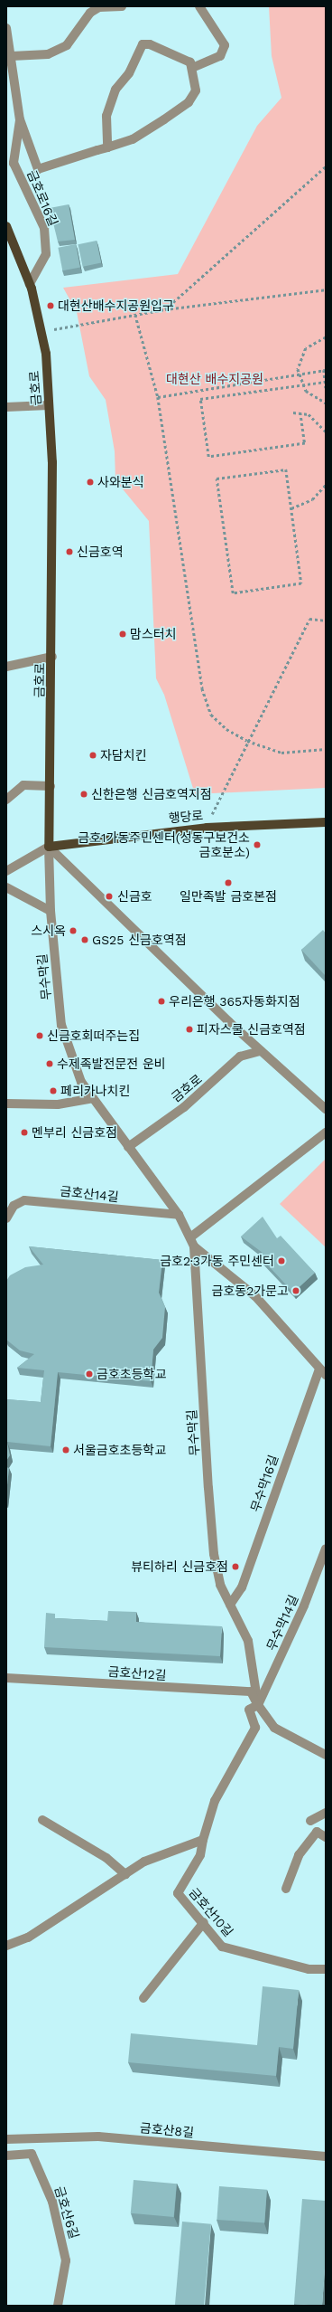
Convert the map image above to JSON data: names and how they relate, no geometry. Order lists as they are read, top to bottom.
{
  "streets": {
    "main road": ["금호로", "행당로"],
    "street": [
      "금호로16길",
      "무수막길",
      "금호산14길",
      "무수막16길",
      "무수막14길",
      "금호산12길",
      "금호산10길",
      "금호산8길",
      "금호산6길"
    ]
  },
  "crossings": [
    ["금호로16길", "금호로"],
    ["금호로", "행당로"],
    ["금호로", "무수막길"],
    ["행당로", "무수막길"],
    ["무수막길", "금호산14길"],
    ["무수막길", "무수막16길"],
    ["무수막길", "무수막14길"],
    ["무수막길", "금호산12길"],
    ["무수막길", "금호산10길"],
    ["무수막14길", "금호산12길"],
    ["무수막14길", "금호산10길"],
    ["금호산12길", "금호산10길"]
  ],
  "parks": ["대현산 배수지공원"],
  "places": [
    "대현산배수지공원입구",
    "사와분식",
    "신금호역",
    "맘스터치",
    "자담치킨",
    "신한은행 신금호역지점",
    "금호1가동주민센터(성동구보건소 금호분소)",
    "일만족발 금호본점",
    "신금호",
    "스시옥",
    "GS25 신금호역점",
    "우리은행 365자동화지점",
    "피자스쿨 신금호역점",
    "신금호회떠주는집",
    "수제족발전문전 운비",
    "페리카나치킨",
    "멘부리 신금호점",
    "금호2·3가동 주민센터",
    "금호동2가문고",
    "금호초등학교",
    "서울금호초등학교",
    "뷰티하리 신금호점"
  ]
}
